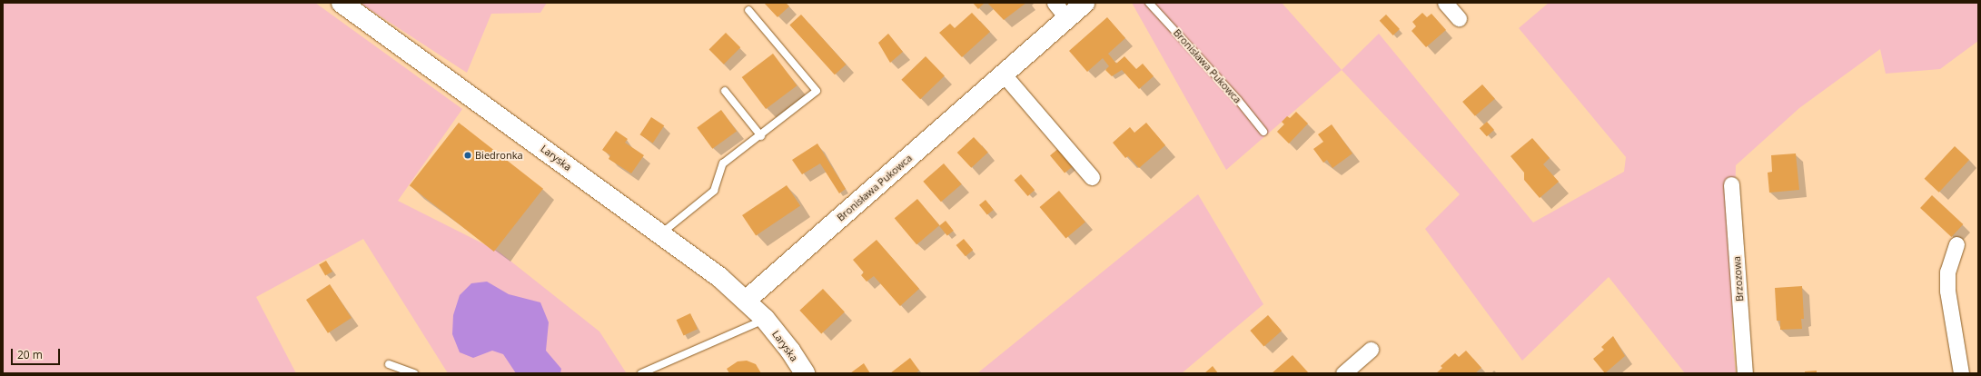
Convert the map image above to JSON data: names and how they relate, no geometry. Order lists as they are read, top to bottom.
{
  "streets": {
    "street": ["Bronisława Pukowca", "Laryska", "Brzozowa"]
  },
  "crossings": [
    ["Bronisława Pukowca", "Laryska"]
  ],
  "places": ["Biedronka"],
  "scale_bar": "20 m"
}
